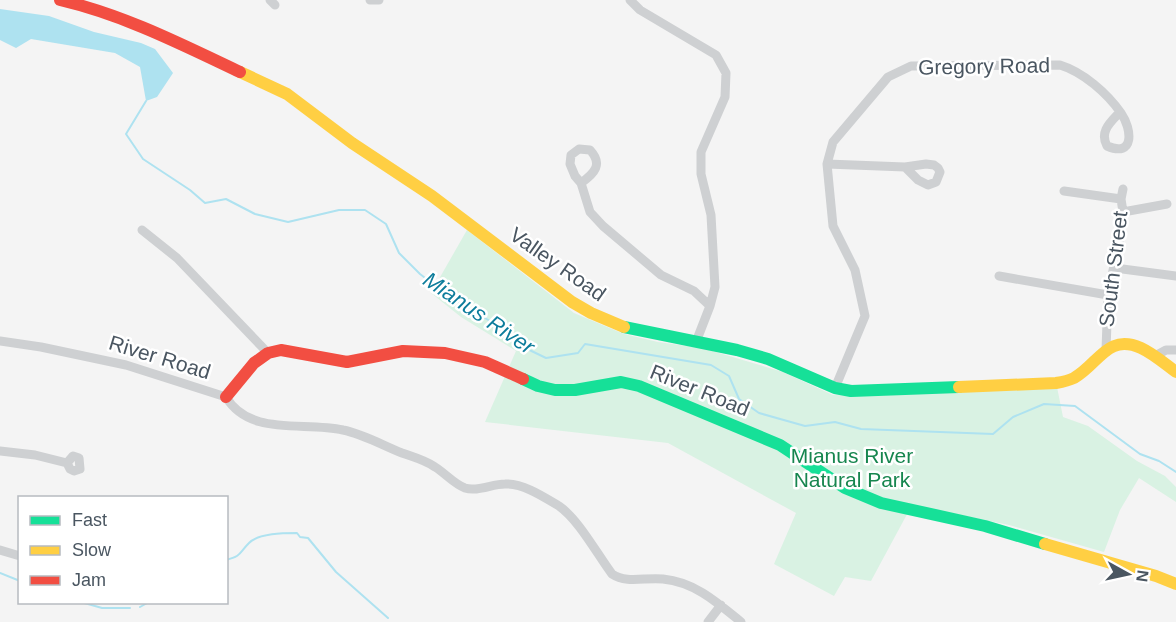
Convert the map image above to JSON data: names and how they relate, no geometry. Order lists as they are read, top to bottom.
{
  "streets": {
    "street": [
      "Gregory Road",
      "Valley Road",
      "South Street",
      "River Road"
    ]
  },
  "crossings": [
    ["Gregory Road", "Valley Road"],
    ["Valley Road", "South Street"]
  ],
  "water": ["Mianus River"],
  "parks": ["Mianus River Natural Park"],
  "legend": ["Fast", "Slow", "Jam"],
  "north": "right"
}
